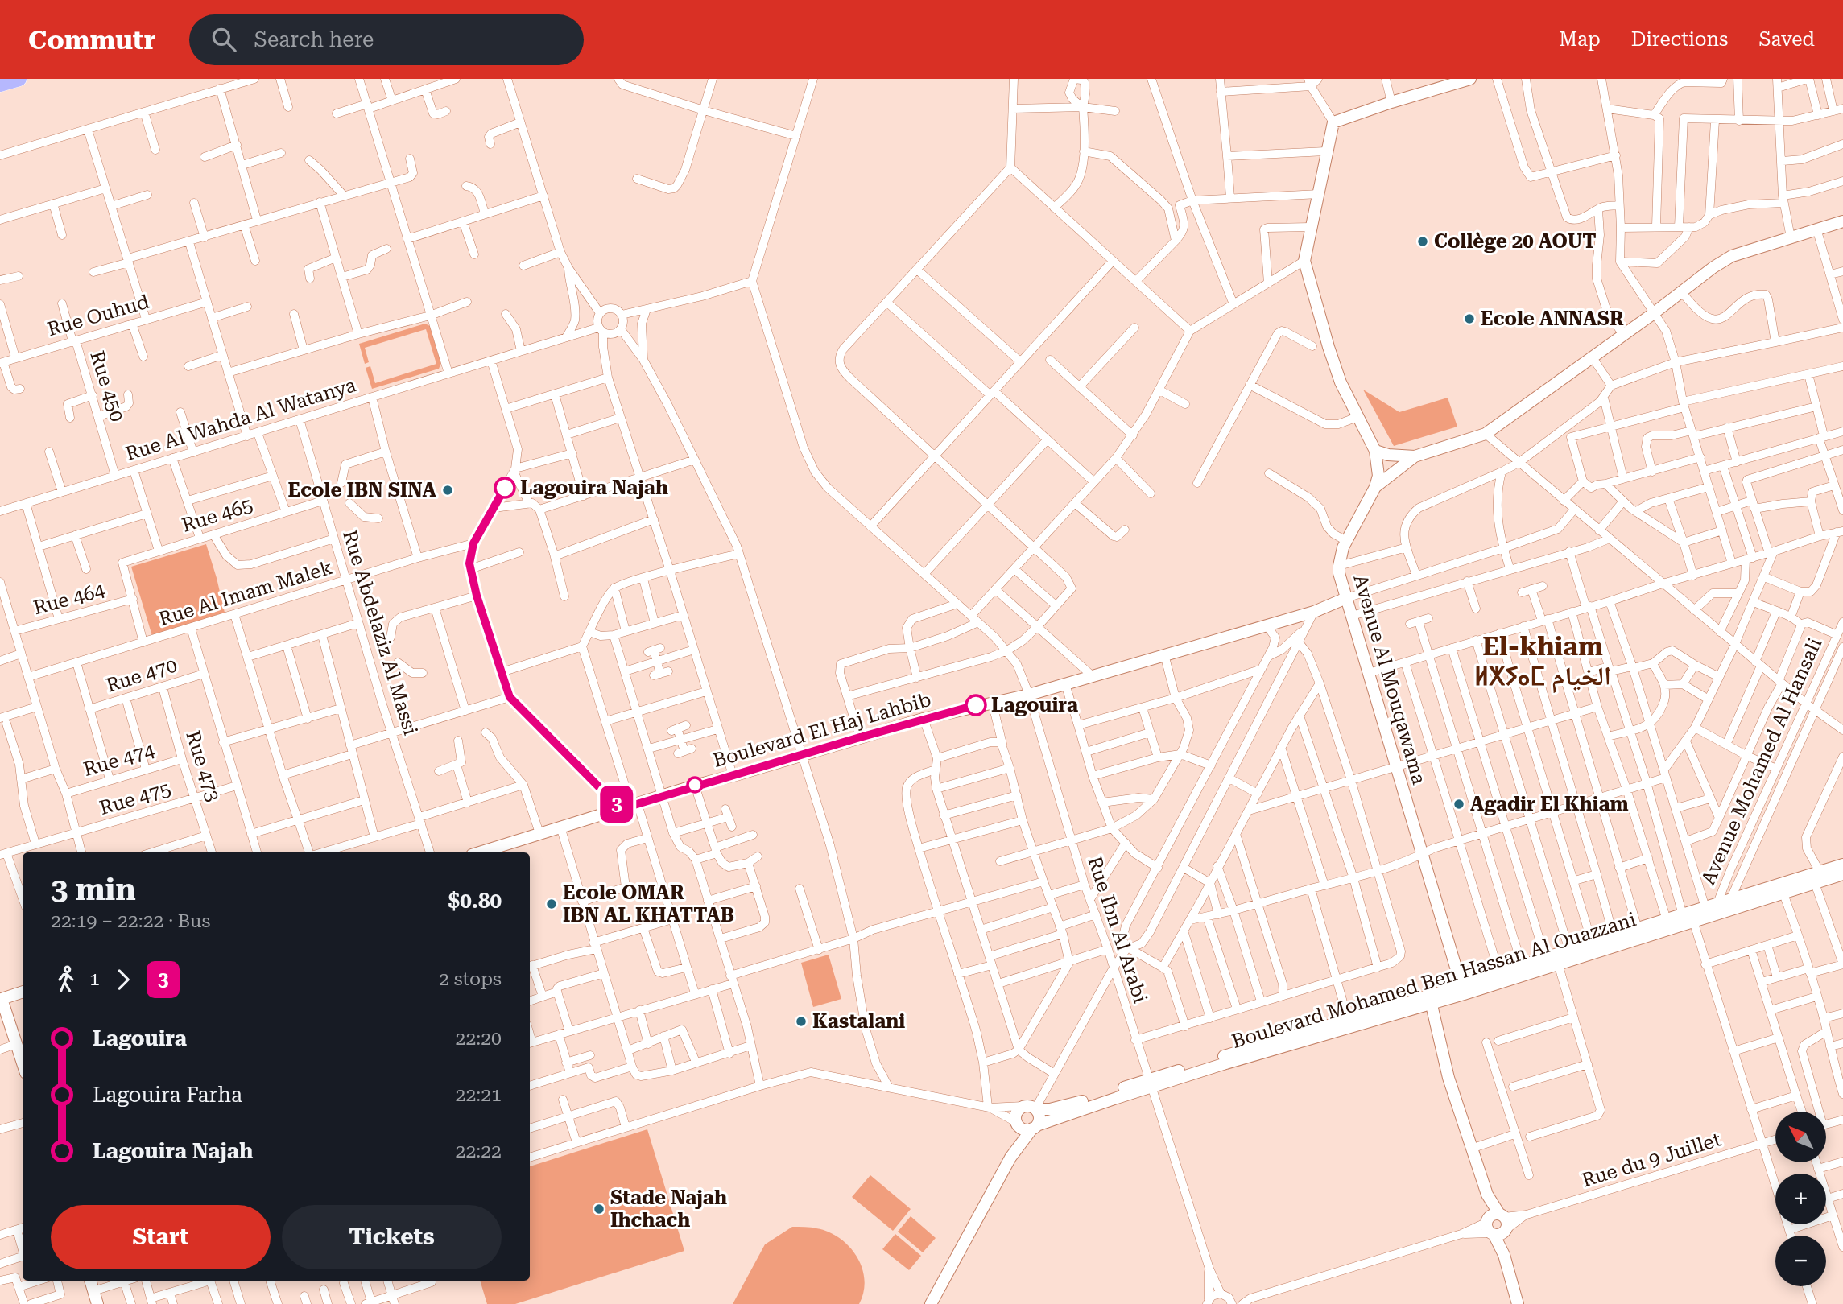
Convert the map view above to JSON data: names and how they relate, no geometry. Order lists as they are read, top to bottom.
{
  "streets": {
    "street": [
      "Rue Ouhud",
      "Rue 450",
      "Rue Al Wahda Al Watanya",
      "Rue 465",
      "Rue Al Imam Malek",
      "Rue 464",
      "Rue Abdelaziz Al Massi",
      "Rue 470",
      "Avenue Al Mouqawama",
      "Boulevard El Haj Lahbib",
      "Rue 474",
      "Avenue Mohamed Al Hansali",
      "Rue 473",
      "Rue 475",
      "Rue Ibn Al Arabi",
      "Boulevard Mohamed Ben Hassan Al Ouazzani",
      "Rue du 9 Juillet"
    ]
  },
  "crossings": [
    ["Rue Ouhud", "Rue 450"],
    ["Rue 450", "Rue Al Wahda Al Watanya"],
    ["Rue Al Wahda Al Watanya", "Rue Abdelaziz Al Massi"],
    ["Rue 465", "Rue 464"],
    ["Rue 465", "Rue Abdelaziz Al Massi"],
    ["Rue Al Imam Malek", "Rue Abdelaziz Al Massi"],
    ["Rue 470", "Rue 473"],
    ["Avenue Al Mouqawama", "Boulevard El Haj Lahbib"],
    ["Avenue Al Mouqawama", "Boulevard Mohamed Ben Hassan Al Ouazzani"],
    ["Boulevard El Haj Lahbib", "Rue Ibn Al Arabi"],
    ["Rue 474", "Rue 473"],
    ["Avenue Mohamed Al Hansali", "Boulevard Mohamed Ben Hassan Al Ouazzani"],
    ["Rue 473", "Rue 475"],
    ["Rue Ibn Al Arabi", "Boulevard Mohamed Ben Hassan Al Ouazzani"],
    ["Rue Ibn Al Arabi", "Rue du 9 Juillet"]
  ],
  "districts": ["El-khiam ⵍⵅⵢⴰⵎ الخيام"],
  "places": [
    "Collège 20 AOUT",
    "Ecole ANNASR",
    "Lagouira Najah",
    "Ecole IBN SINA",
    "Lagouira",
    "Agadir El Khiam",
    "Ecole OMAR IBN AL KHATTAB",
    "Kastalani",
    "Stade Najah Ihchach"
  ],
  "lines": ["bus line 3"],
  "north": "top left",
  "page": {
    "header": "Commutr",
    "search": "Search here",
    "nav": ["Map", "Directions", "Saved"],
    "on_map": "3",
    "heading": ["3 min", "22:19 – 22:22 · Bus", "$0.80"],
    "legs": ["1", "3", "2 stops"],
    "list": [
      {
        "name": "Lagouira",
        "value": "22:20"
      },
      {
        "name": "Lagouira Farha",
        "value": "22:21"
      },
      {
        "name": "Lagouira Najah",
        "value": "22:22"
      }
    ],
    "map_buttons": ["+", "−"],
    "buttons": ["Start", "Tickets"]
  }
}
